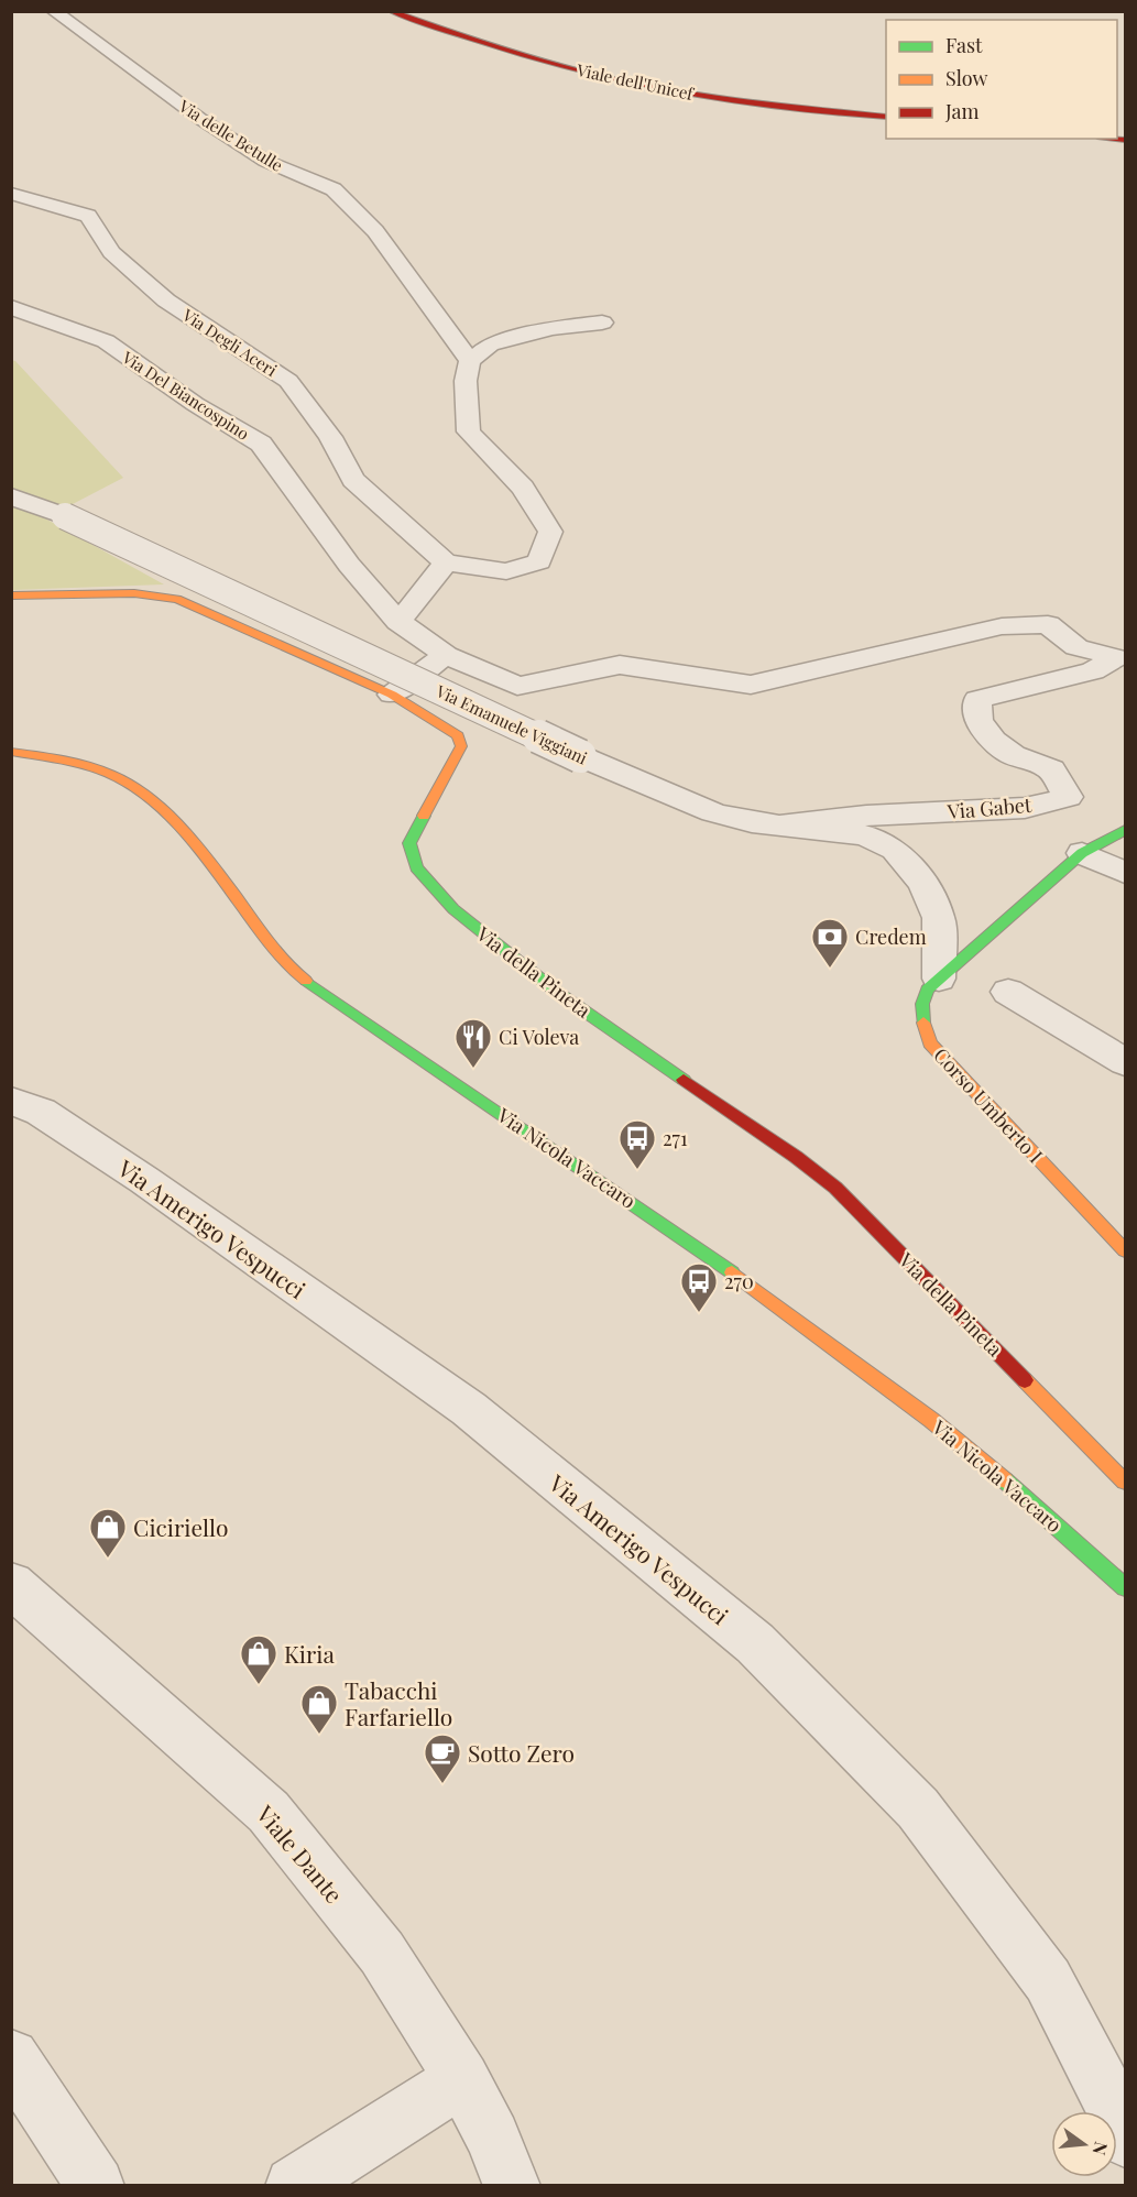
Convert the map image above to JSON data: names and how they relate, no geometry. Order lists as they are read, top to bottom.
{
  "streets": {
    "street": [
      "Viale dell'Unicef",
      "Via delle Betulle",
      "Via Degli Aceri",
      "Via Del Biancospino",
      "Via Emanuele Viggiani",
      "Via Gabet",
      "Via della Pineta",
      "Corso Umberto I",
      "Via Nicola Vaccaro",
      "Via Amerigo Vespucci",
      "Viale Dante"
    ]
  },
  "crossings": [
    ["Via Del Biancospino", "Via Gabet"],
    ["Via Emanuele Viggiani", "Via Gabet"],
    ["Via Emanuele Viggiani", "Corso Umberto I"]
  ],
  "places": {
    "bank": ["Credem"],
    "restaurant": ["Ci Voleva"],
    "bus stop": ["271", "270"],
    "shop": ["Ciciriello", "Kiria", "Tabacchi Farfariello"],
    "cafe": ["Sotto Zero"]
  },
  "legend": ["Fast", "Slow", "Jam"],
  "north": "right"
}
